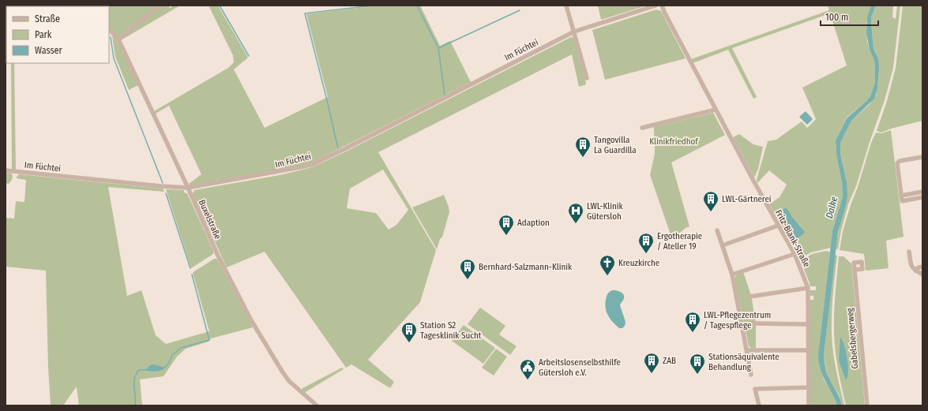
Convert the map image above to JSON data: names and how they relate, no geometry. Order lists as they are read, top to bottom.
{
  "streets": {
    "street": [
      "Im Füchtei",
      "Buxelstraße",
      "Fritz-Blank-Straße",
      "Gabelsbergerweg"
    ]
  },
  "crossings": [
    ["Im Füchtei", "Buxelstraße"]
  ],
  "water": ["Dalke"],
  "parks": ["Klinikfriedhof"],
  "places": {
    "building": [
      "Tangovilla La Guardilla",
      "LWL-Gärtnerei",
      "Adaption",
      "Ergotherapie / Ateller 19",
      "Bernhard-Salzmann-Klinik",
      "LWL-Pflegezentrum / Tagespflege",
      "Station S2 Tagesklinik Sucht",
      "ZAB",
      "Stationsäquivalente Behandlung"
    ],
    "hospital": ["LWL-Klinik Gütersloh"],
    "church": ["Kreuzkirche"],
    "public building": ["Arbeitslosenselbsthilfe Gütersloh e.V."]
  },
  "legend": ["Straße", "Park", "Wasser"],
  "scale_bar": "100 m"
}
